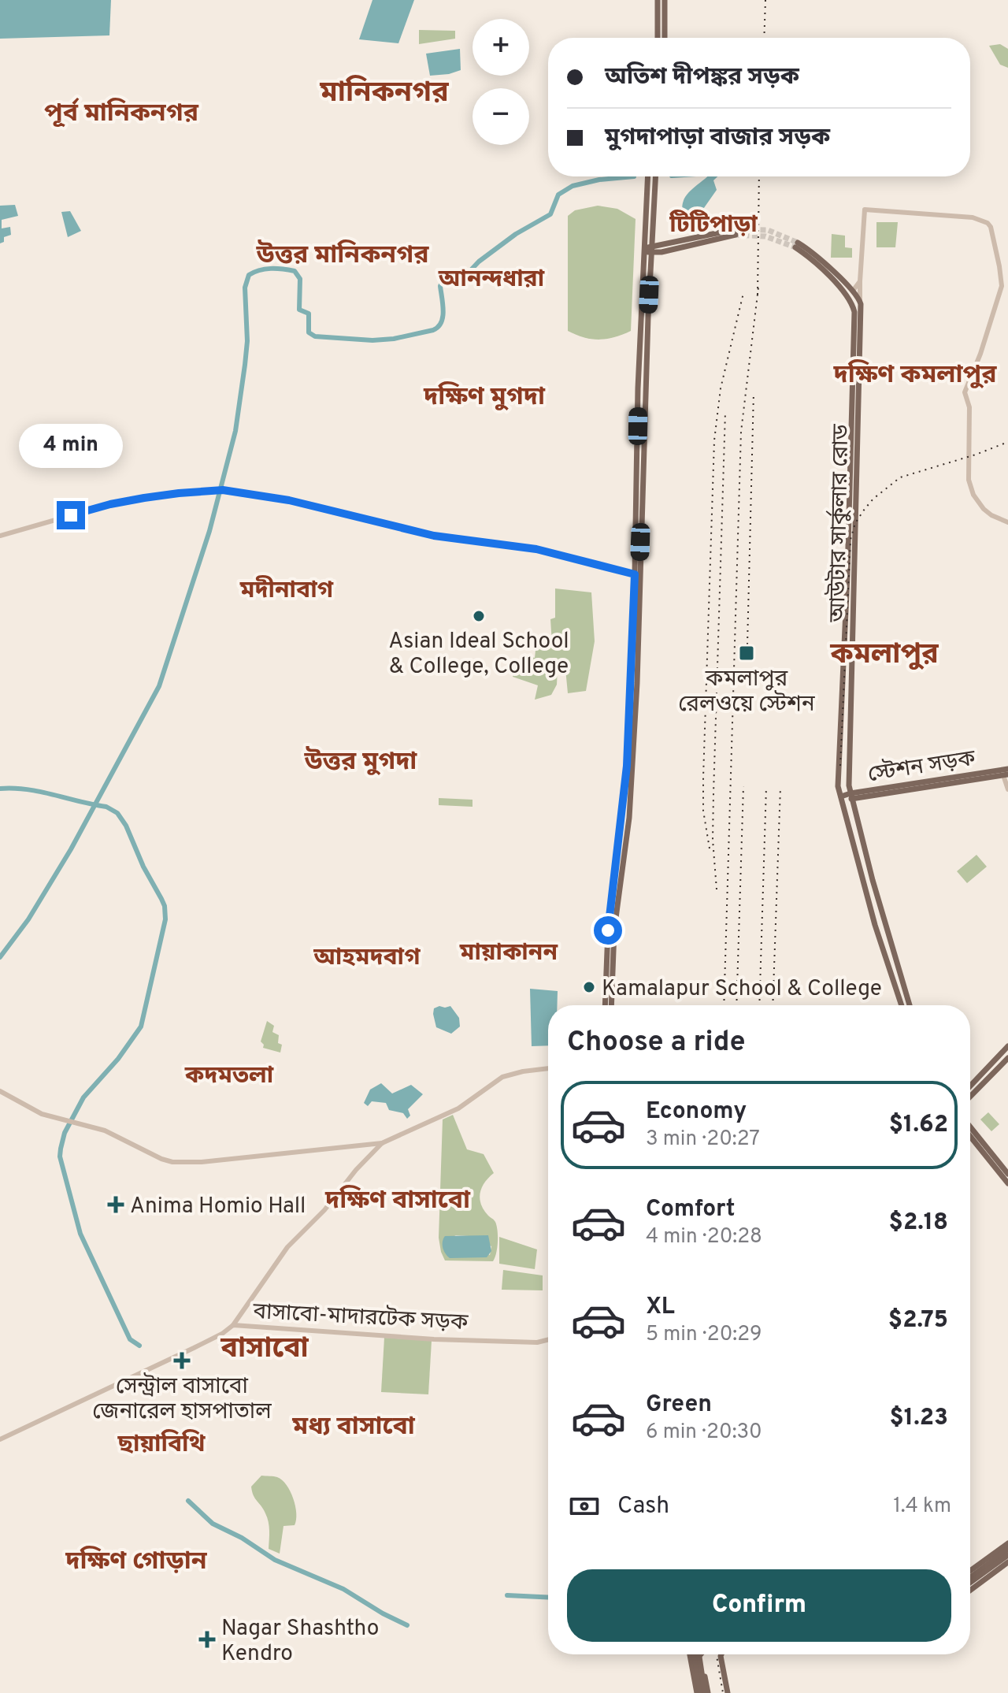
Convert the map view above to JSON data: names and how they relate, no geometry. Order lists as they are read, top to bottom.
{
  "streets": {
    "main road": ["আউটার সার্কুলার রোড", "স্টেশন সড়ক"],
    "street": ["বাসাবো-মাদারটেক সড়ক"]
  },
  "crossings": [
    ["আউটার সার্কুলার রোড", "স্টেশন সড়ক"]
  ],
  "districts": [
    "মানিকনগর",
    "পূর্ব মানিকনগর",
    "টিটিপাড়া",
    "উত্তর মানিকনগর",
    "আনন্দধারা",
    "দক্ষিণ কমলাপুর",
    "দক্ষিণ মুগদা",
    "মদীনাবাগ",
    "কমলাপুর",
    "উত্তর মুগদা",
    "মায়াকানন",
    "আহমদবাগ",
    "কদমতলা",
    "দক্ষিণ বাসাবো",
    "বাসাবো",
    "মধ্য বাসাবো",
    "ছায়াবিথি",
    "দক্ষিণ গোড়ান"
  ],
  "places": {
    "other": ["Asian Ideal School & College, College", "Kamalapur School & College"],
    "transit": ["কমলাপুর রেলওয়ে স্টেশন"],
    "health": ["Anima Homio Hall", "সেন্ট্রাল বাসাবো জেনারেল হাসপাতাল", "Nagar Shashtho Kendro"]
  },
  "page": {
    "map_buttons": ["+", "−"],
    "banner": ["অতিশ দীপঙ্কর সড়ক", "মুগদাপাড়া বাজার সড়ক"],
    "bubble": "4 min",
    "heading": "Choose a ride",
    "list": [
      {
        "name": "Economy",
        "note": "3 min · 20:27",
        "value": "$1.62"
      },
      {
        "name": "Comfort",
        "note": "4 min · 20:28",
        "value": "$2.18"
      },
      {
        "name": "XL",
        "note": "5 min · 20:29",
        "value": "$2.75"
      },
      {
        "name": "Green",
        "note": "6 min · 20:30",
        "value": "$1.23"
      }
    ],
    "pay": ["Cash", "1.4 km"],
    "buttons": "Confirm"
  }
}
